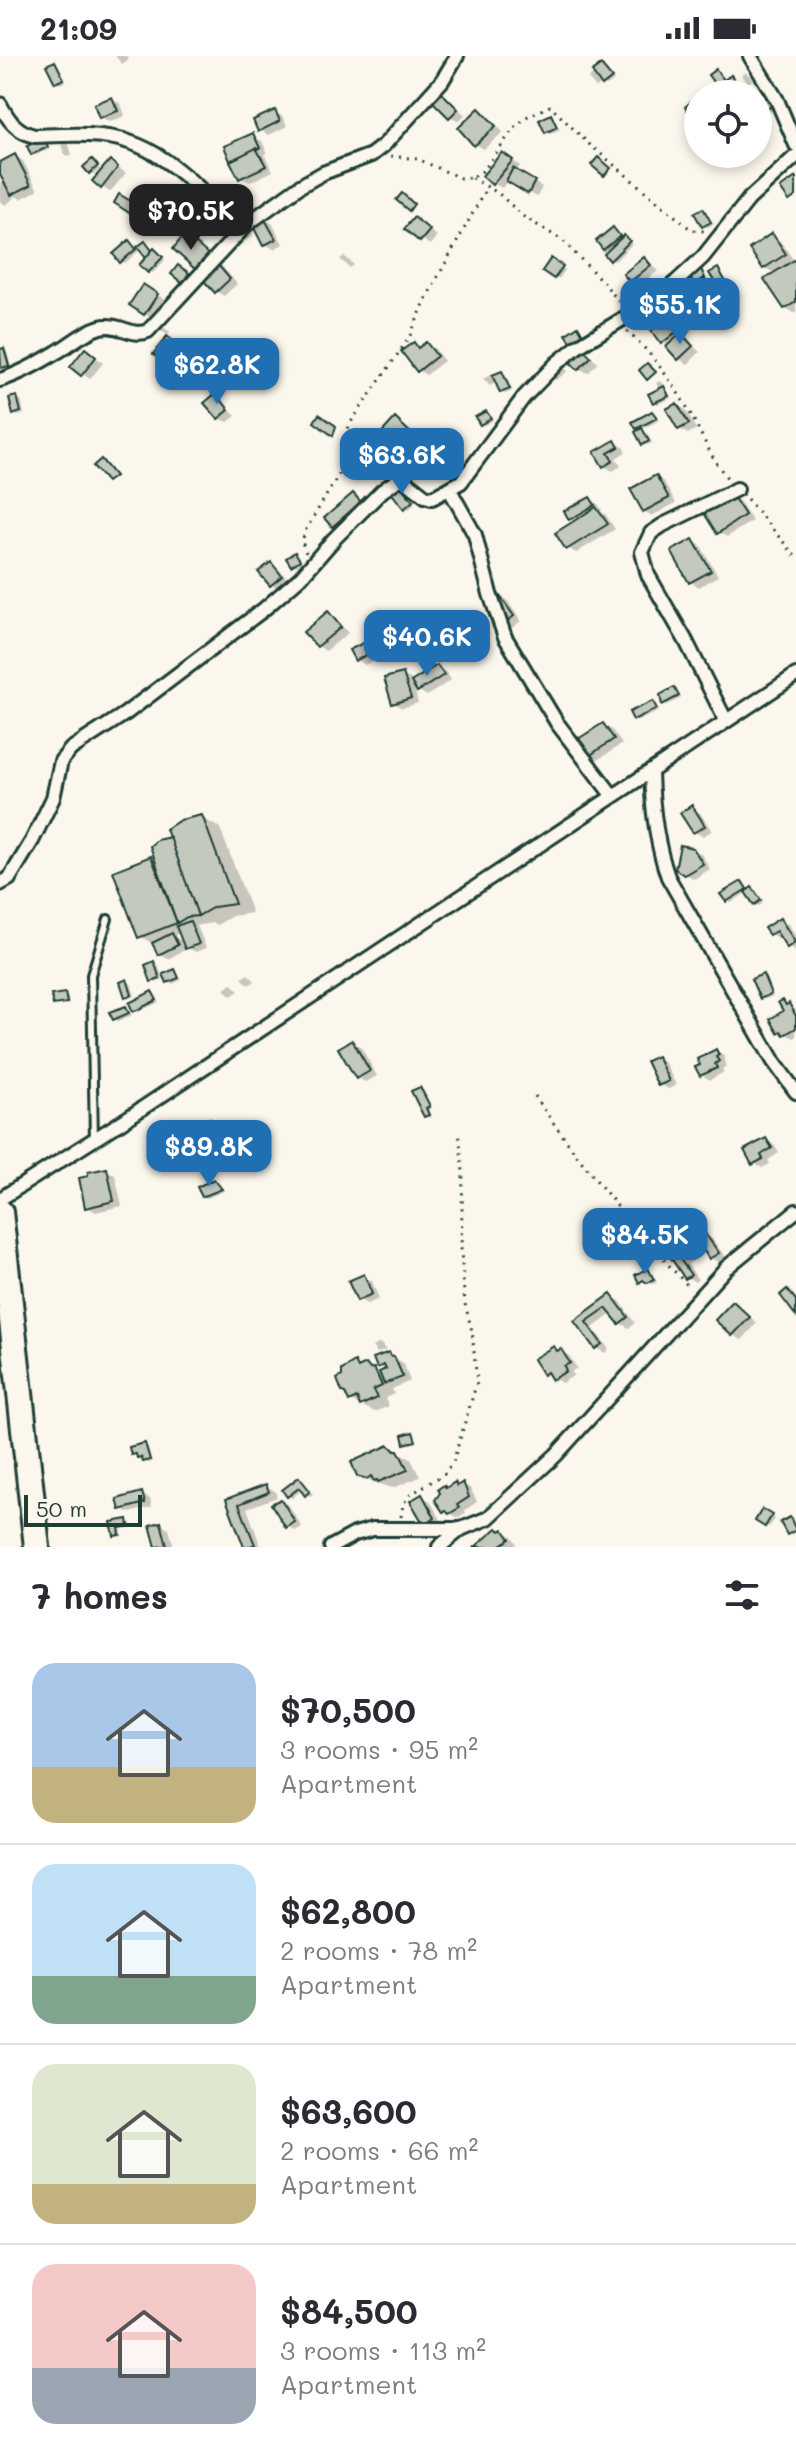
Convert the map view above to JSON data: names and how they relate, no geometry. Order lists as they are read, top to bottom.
{
  "scale_bar": "50 m",
  "page": {
    "status": "21:09",
    "price": [
      "$70.5K",
      "$55.1K",
      "$62.8K",
      "$63.6K",
      "$40.6K",
      "$89.8K",
      "$84.5K"
    ],
    "scale": "50 m",
    "heading": "7 homes",
    "list": [
      {
        "name": "$70,500",
        "note": "3 rooms · 95 m² · Apartment"
      },
      {
        "name": "$62,800",
        "note": "2 rooms · 78 m² · Apartment"
      },
      {
        "name": "$63,600",
        "note": "2 rooms · 66 m² · Apartment"
      },
      {
        "name": "$84,500",
        "note": "3 rooms · 113 m² · Apartment"
      }
    ]
  }
}
